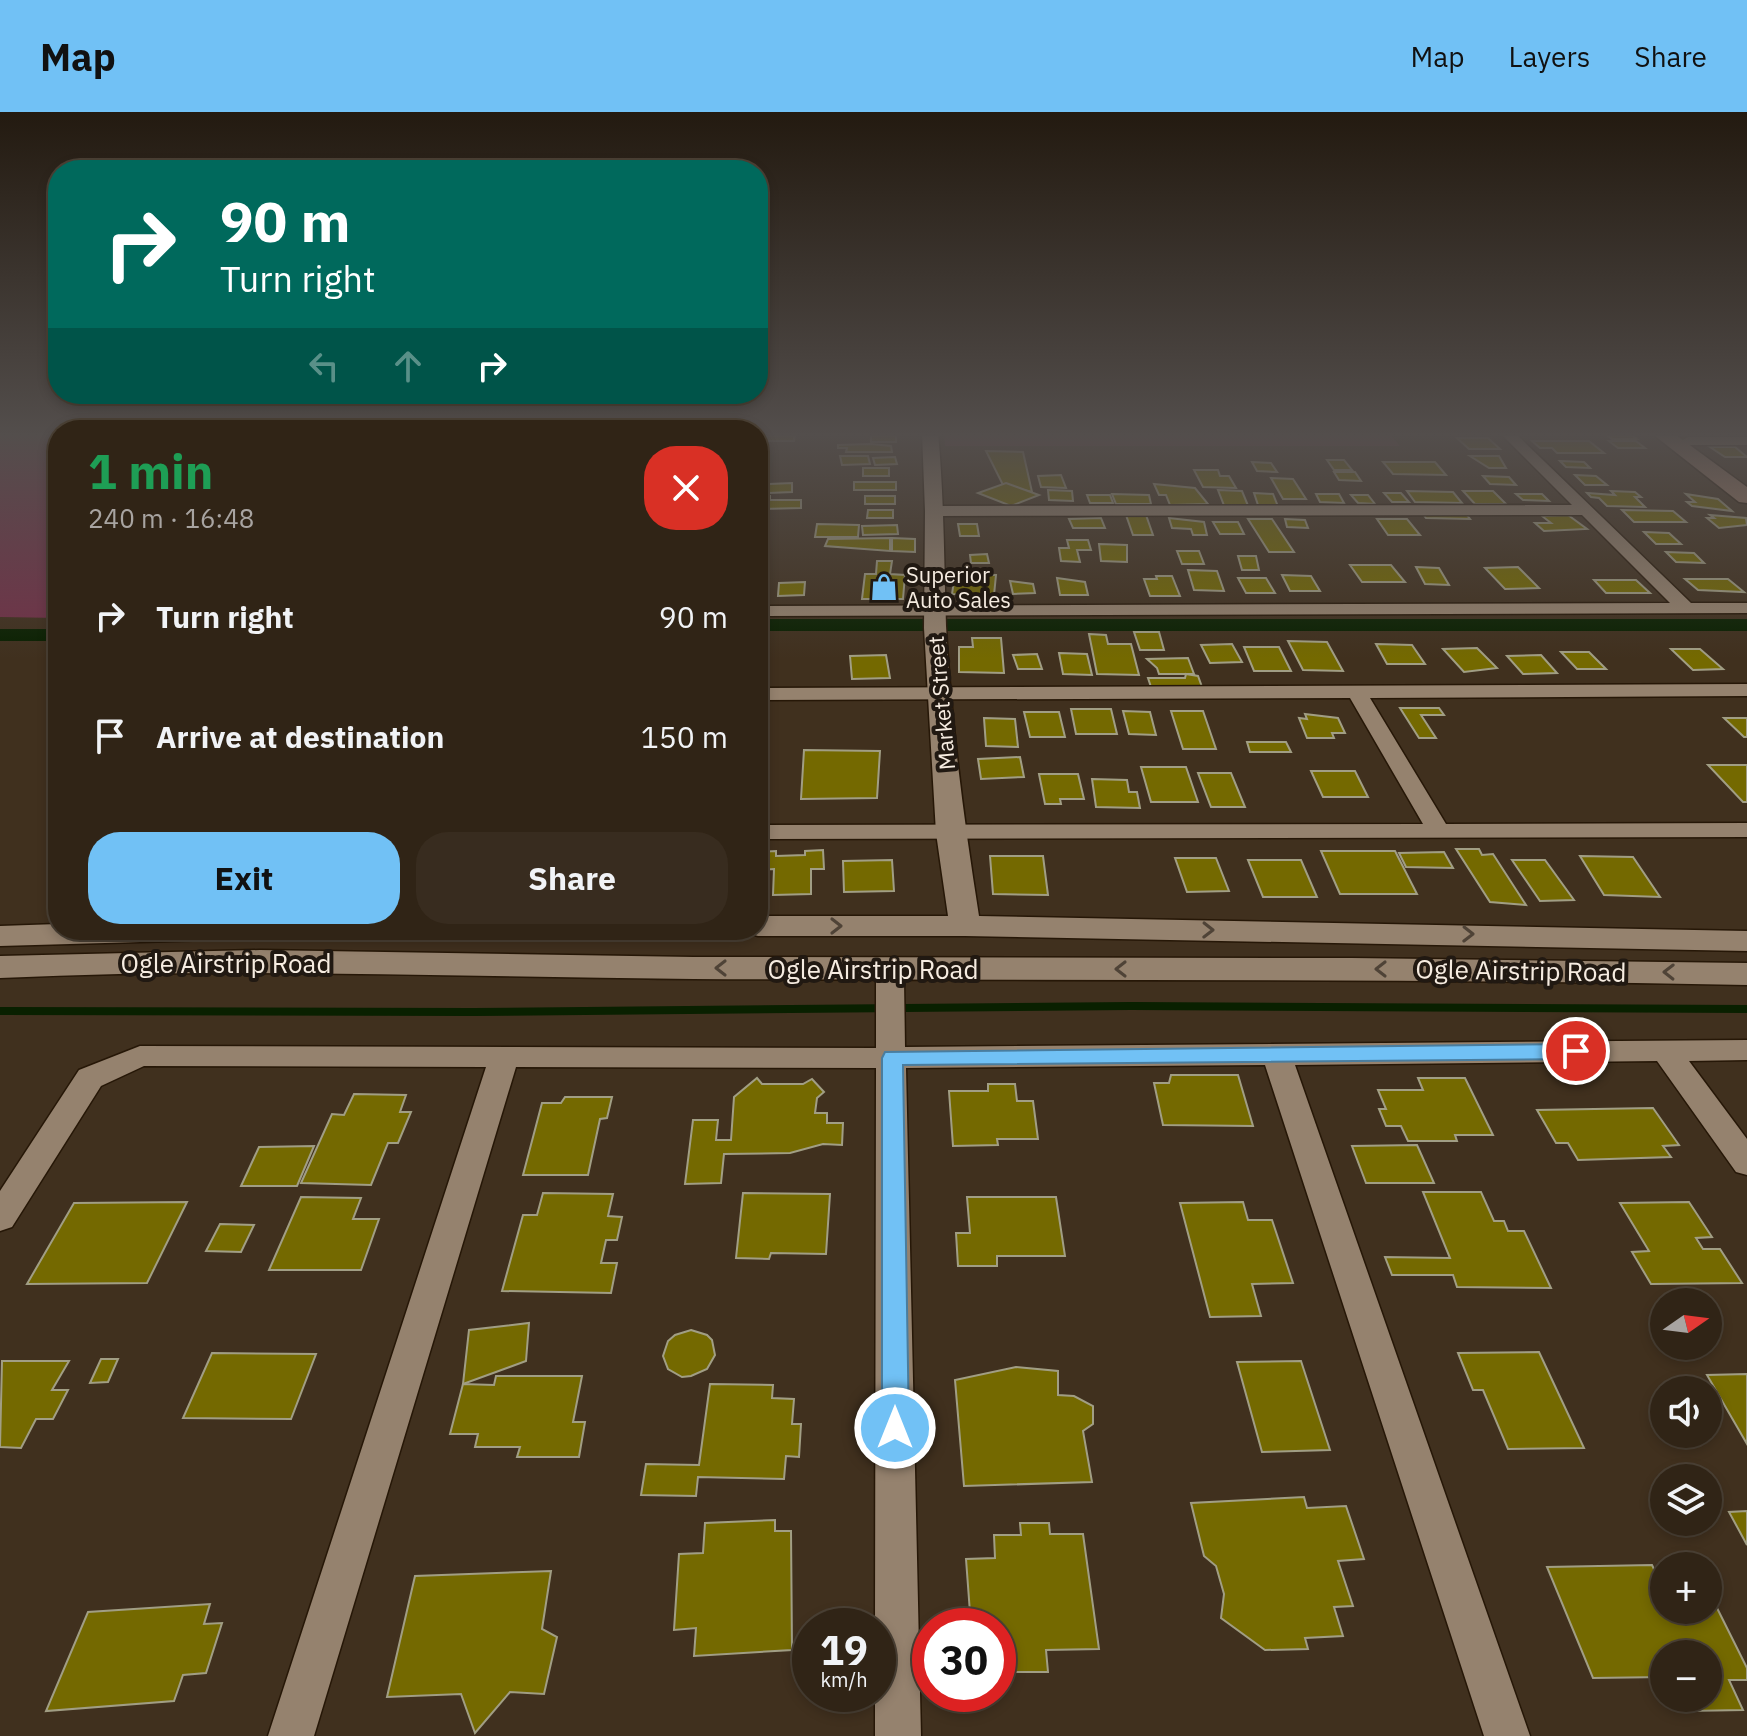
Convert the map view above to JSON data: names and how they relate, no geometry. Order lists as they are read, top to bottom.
{
  "streets": {
    "street": ["Market Street", "Ogle Airstrip Road"]
  },
  "crossings": [
    ["Market Street", "Ogle Airstrip Road"]
  ],
  "places": {
    "shop": ["Superior Auto Sales"]
  },
  "north": "right",
  "page": {
    "header": "Map",
    "nav": ["Map", "Layers", "Share"],
    "turn": ["90 m", "Turn right"],
    "heading": ["1 min", "240 m · 16:48"],
    "list": [
      {
        "name": "Turn right",
        "value": "90 m"
      },
      {
        "name": "Arrive at destination",
        "value": "150 m"
      }
    ],
    "buttons": ["Exit", "Share"],
    "map_buttons": ["+", "−"],
    "speed": "19 km/h",
    "limit": "30"
  }
}
